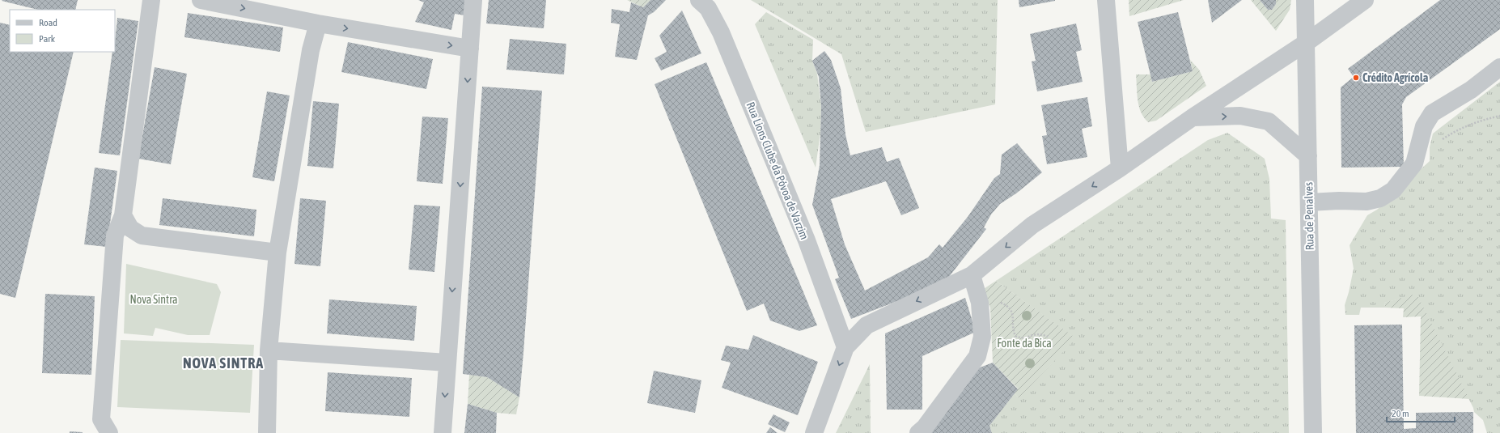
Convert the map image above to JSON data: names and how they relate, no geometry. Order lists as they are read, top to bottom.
{
  "streets": {
    "street": ["Rua Lions Clube da Póvoa de Varzim", "Rua de Penalves"]
  },
  "districts": ["NOVA SINTRA"],
  "parks": ["Nova Sintra", "Fonte da Bica"],
  "places": ["Crédito Agrícola"],
  "legend": ["Road", "Park"],
  "scale_bar": "20 m"
}
